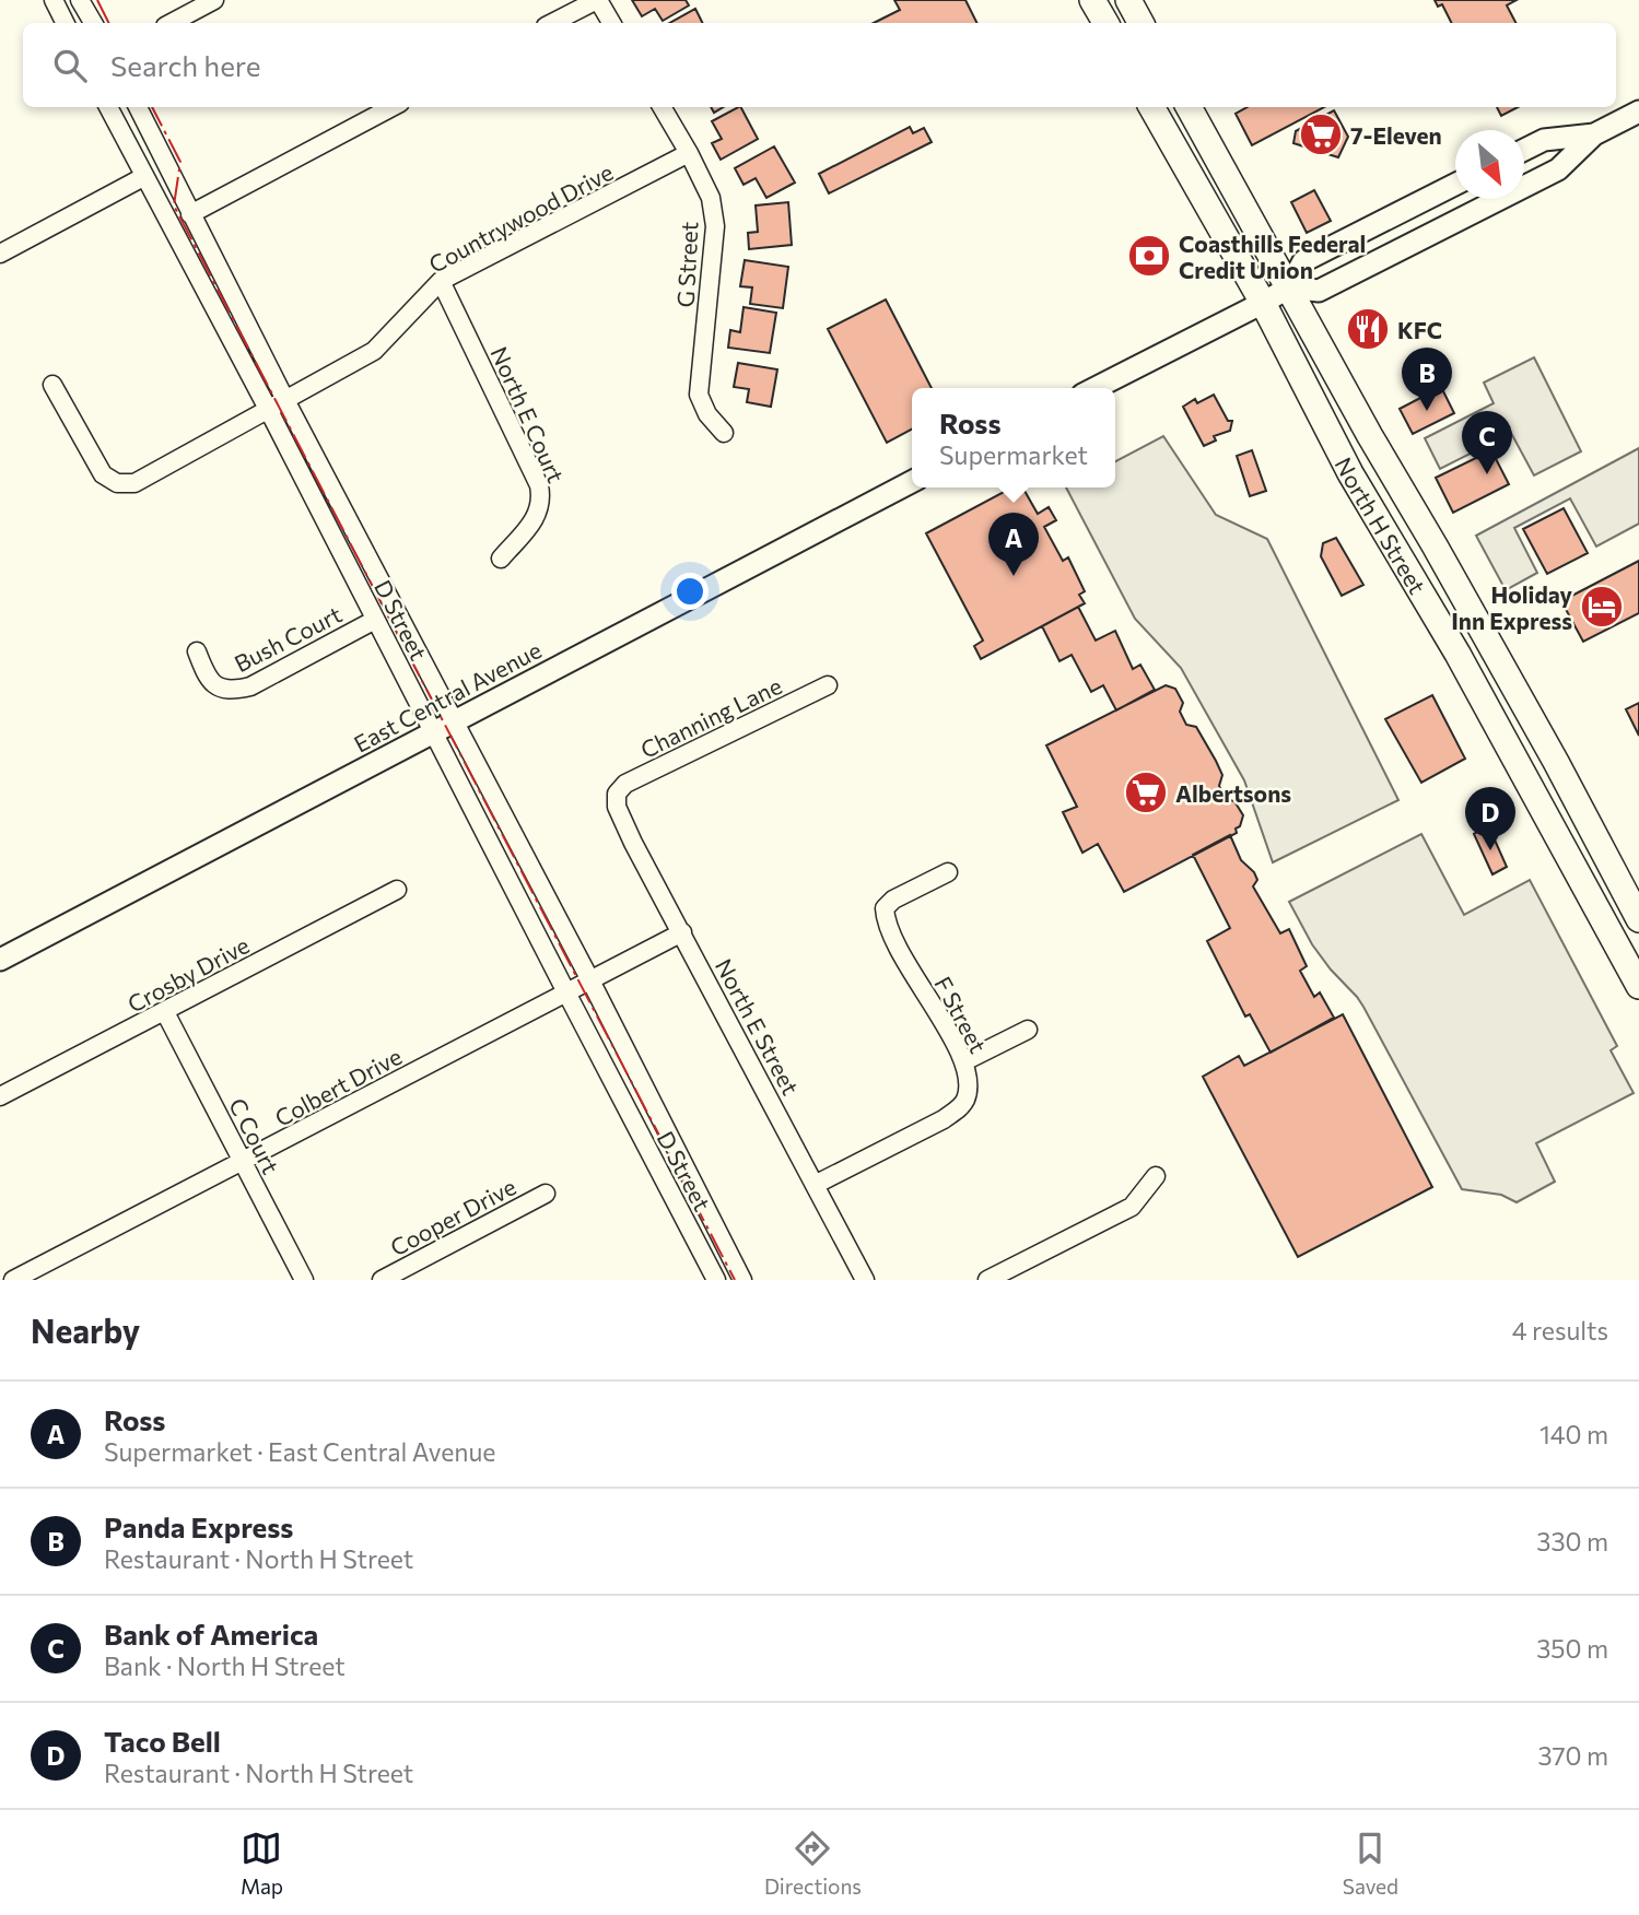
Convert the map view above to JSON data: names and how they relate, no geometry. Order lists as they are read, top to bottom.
{
  "streets": {
    "highway": ["North H Street"],
    "main road": ["East Central Avenue"],
    "street": [
      "Countrywood Drive",
      "G Street",
      "North E Court",
      "D Street",
      "Bush Court",
      "Channing Lane",
      "Crosby Drive",
      "F Street",
      "North E Street",
      "Colbert Drive",
      "C Court",
      "Cooper Drive"
    ]
  },
  "crossings": [
    ["Countrywood Drive", "G Street"],
    ["Countrywood Drive", "North E Court"],
    ["Countrywood Drive", "D Street"],
    ["D Street", "Bush Court"],
    ["D Street", "East Central Avenue"],
    ["D Street", "Colbert Drive"],
    ["Channing Lane", "North E Street"],
    ["Crosby Drive", "C Court"],
    ["F Street", "North E Street"],
    ["North E Street", "Colbert Drive"],
    ["Colbert Drive", "C Court"]
  ],
  "places": {
    "supermarket": ["7-Eleven", "Albertsons"],
    "bank": ["Coasthills Federal Credit Union"],
    "restaurant": ["KFC"],
    "hotel": ["Holiday Inn Express"]
  },
  "north": "bottom right",
  "page": {
    "search": "Search here",
    "pins": [
      "B",
      "C",
      "A",
      "D"
    ],
    "popup": ["Ross", "Supermarket"],
    "heading": ["Nearby", "4 results"],
    "list": [
      {
        "mark": "A",
        "name": "Ross",
        "note": "Supermarket · East Central Avenue",
        "value": "140 m"
      },
      {
        "mark": "B",
        "name": "Panda Express",
        "note": "Restaurant · North H Street",
        "value": "330 m"
      },
      {
        "mark": "C",
        "name": "Bank of America",
        "note": "Bank · North H Street",
        "value": "350 m"
      },
      {
        "mark": "D",
        "name": "Taco Bell",
        "note": "Restaurant · North H Street",
        "value": "370 m"
      }
    ],
    "nav": ["Map", "Directions", "Saved"]
  }
}
